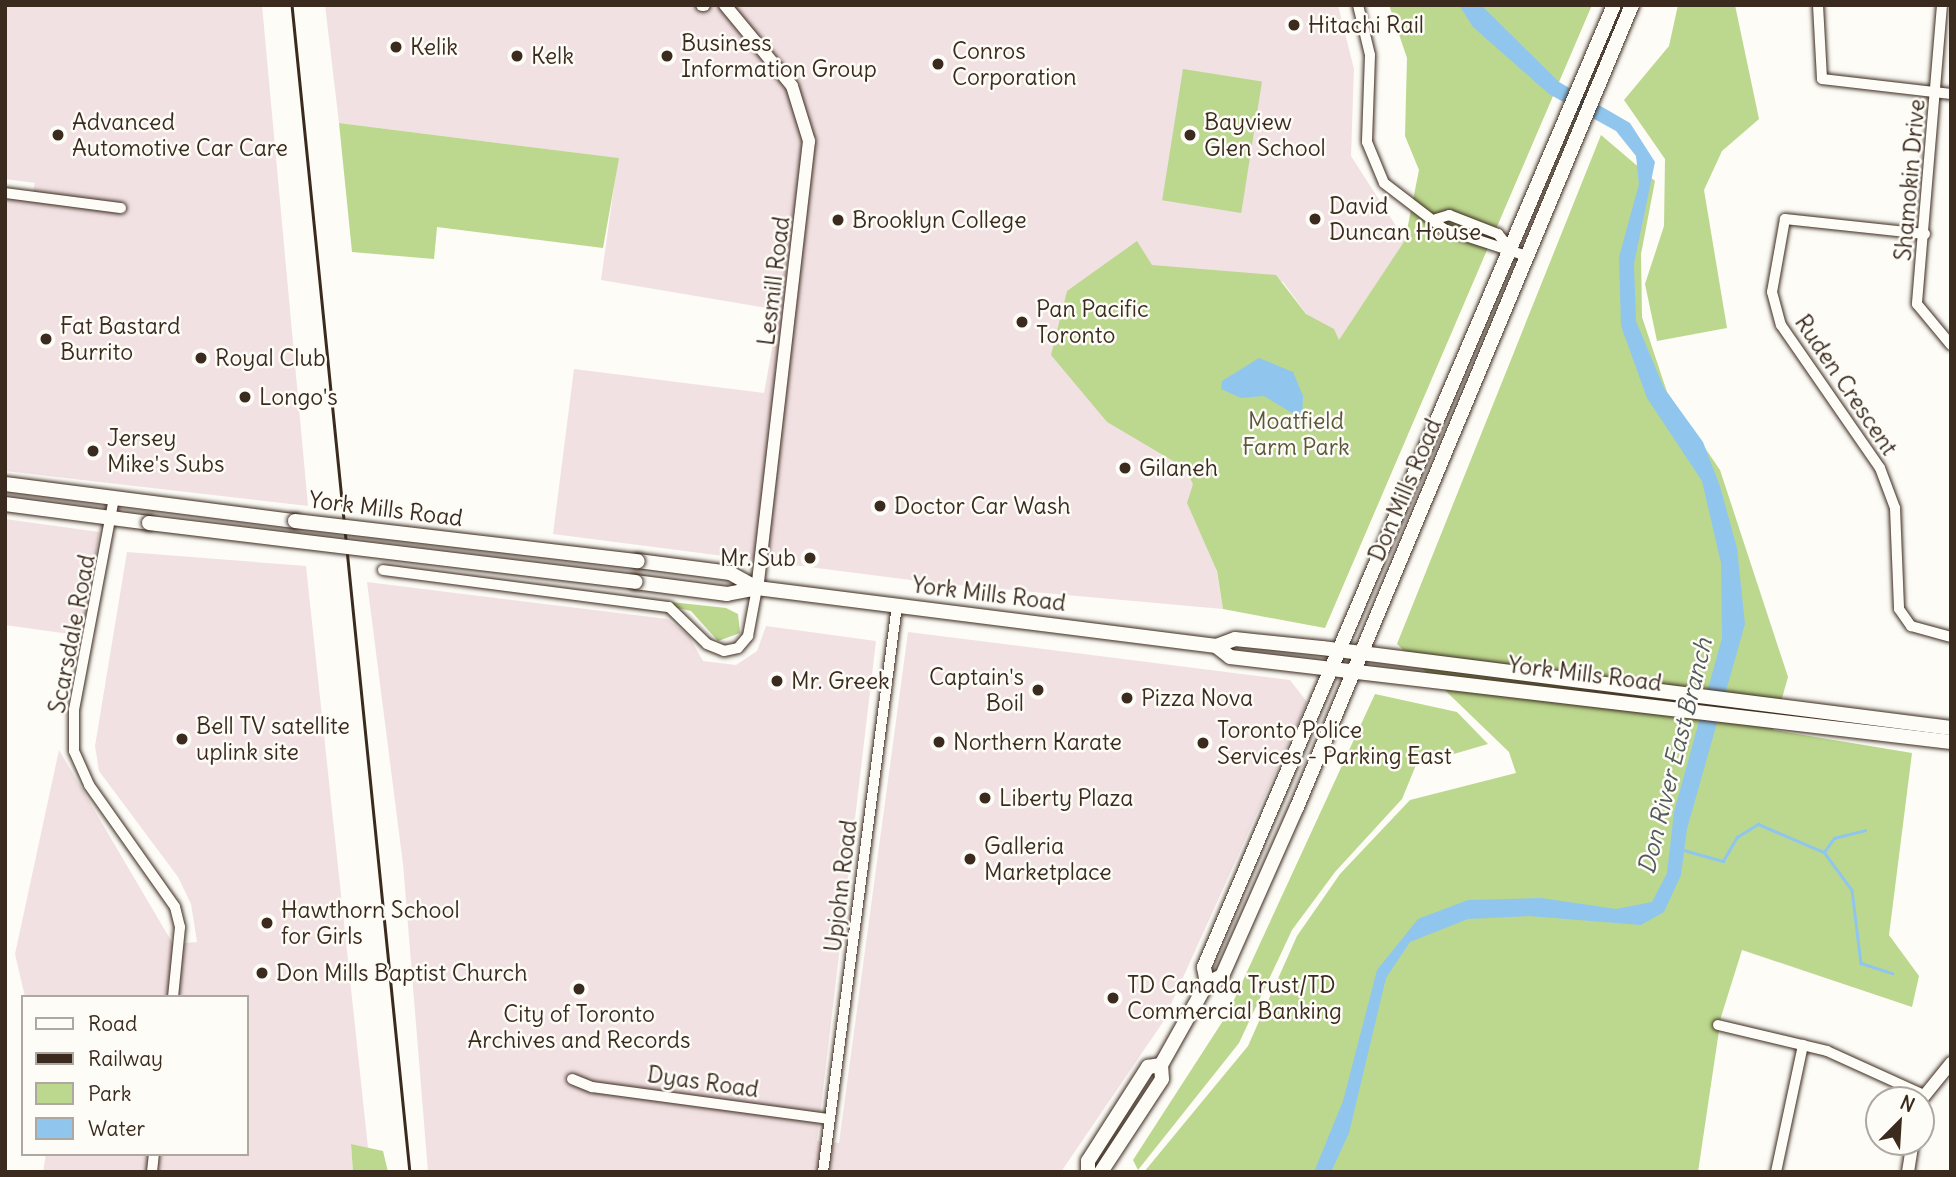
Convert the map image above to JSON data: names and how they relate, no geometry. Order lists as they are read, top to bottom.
{
  "streets": {
    "main road": ["Don Mills Road", "York Mills Road"],
    "street": [
      "Shamokin Drive",
      "Lesmill Road",
      "Ruden Crescent",
      "Scarsdale Road",
      "Upjohn Road",
      "Dyas Road"
    ]
  },
  "crossings": [
    ["Shamokin Drive", "Ruden Crescent"],
    ["Lesmill Road", "York Mills Road"],
    ["Don Mills Road", "York Mills Road"],
    ["York Mills Road", "Scarsdale Road"],
    ["York Mills Road", "Upjohn Road"],
    ["Upjohn Road", "Dyas Road"]
  ],
  "water": ["Don River East Branch"],
  "parks": ["Moatfield Farm Park"],
  "places": [
    "Hitachi Rail",
    "Kelik",
    "Kelk",
    "Business Information Group",
    "Conros Corporation",
    "Advanced Automotive Car Care",
    "Bayview Glen School",
    "David Duncan House",
    "Brooklyn College",
    "Pan Pacific Toronto",
    "Fat Bastard Burrito",
    "Royal Club",
    "Longo's",
    "Jersey Mike's Subs",
    "Gilaneh",
    "Doctor Car Wash",
    "Mr. Sub",
    "Mr. Greek",
    "Captain's Boil",
    "Pizza Nova",
    "Bell TV satellite uplink site",
    "Northern Karate",
    "Toronto Police Services - Parking East",
    "Liberty Plaza",
    "Galleria Marketplace",
    "Hawthorn School for Girls",
    "Don Mills Baptist Church",
    "City of Toronto Archives and Records",
    "TD Canada Trust/TD Commercial Banking"
  ],
  "legend": [
    "Road",
    "Railway",
    "Park",
    "Water"
  ],
  "north": "top right"
}
